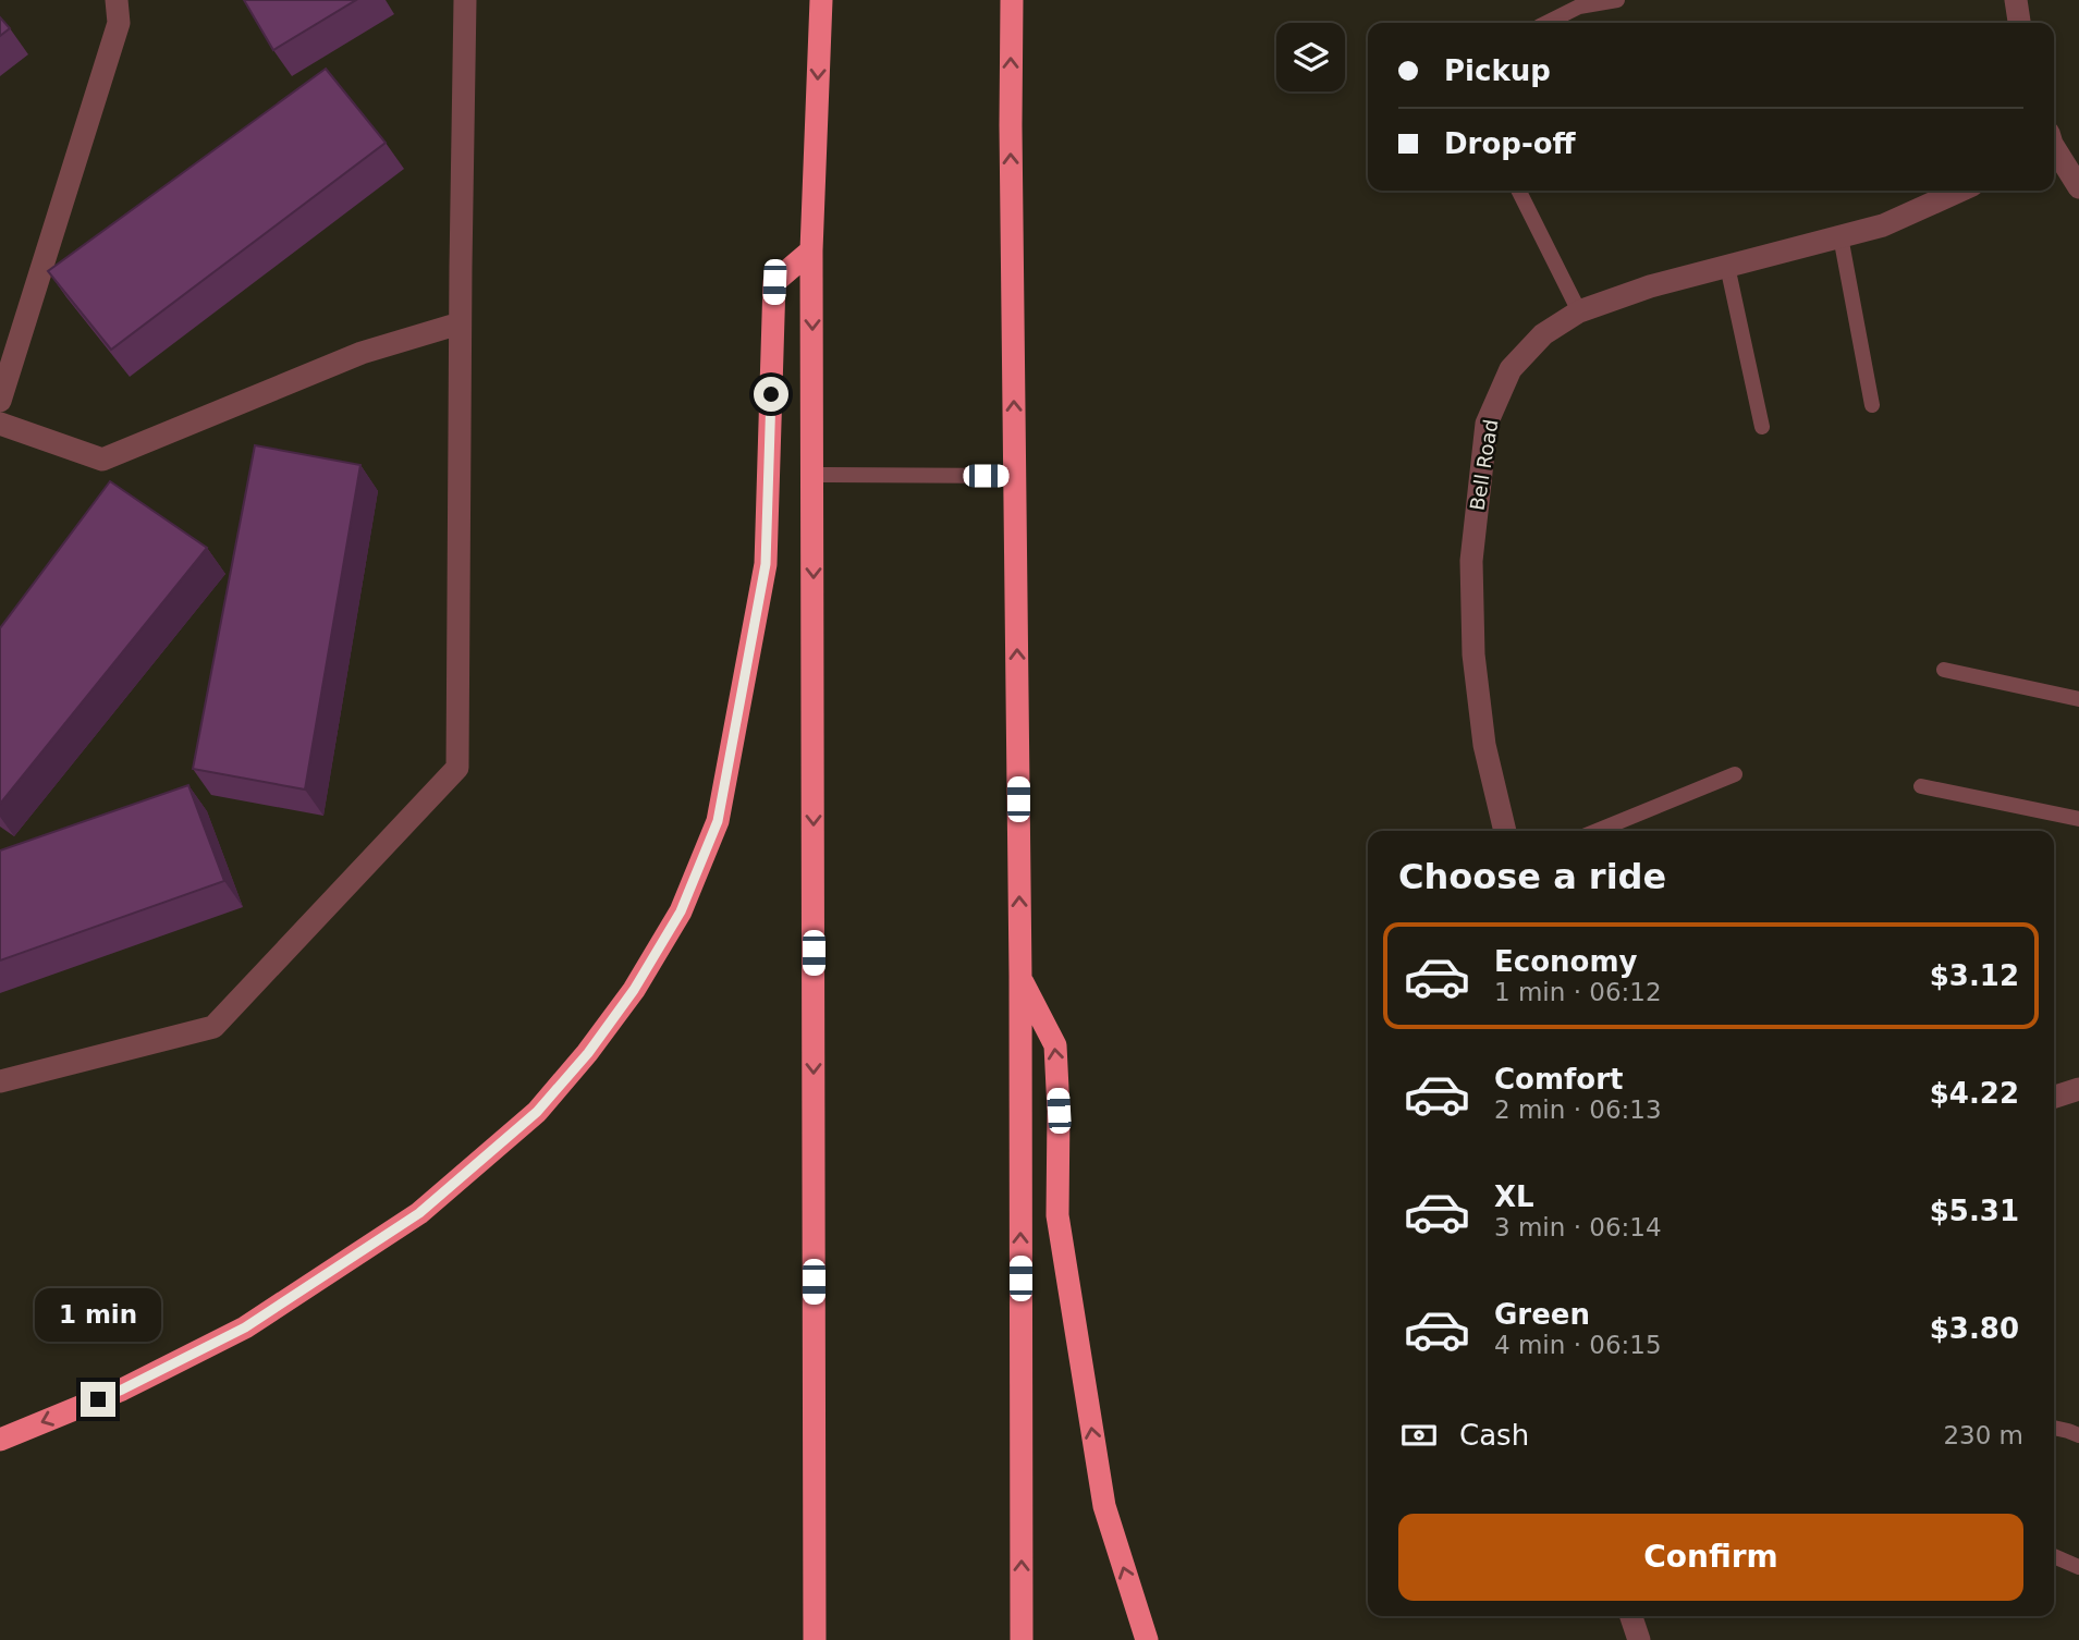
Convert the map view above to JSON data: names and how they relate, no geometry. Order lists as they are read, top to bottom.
{
  "streets": {
    "street": ["Bell Road"]
  },
  "page": {
    "banner": ["Pickup", "Drop-off"],
    "heading": "Choose a ride",
    "list": [
      {
        "name": "Economy",
        "note": "1 min · 06:12",
        "value": "$3.12"
      },
      {
        "name": "Comfort",
        "note": "2 min · 06:13",
        "value": "$4.22"
      },
      {
        "name": "XL",
        "note": "3 min · 06:14",
        "value": "$5.31"
      },
      {
        "name": "Green",
        "note": "4 min · 06:15",
        "value": "$3.80"
      }
    ],
    "bubble": "1 min",
    "pay": ["Cash", "230 m"],
    "buttons": "Confirm"
  }
}
